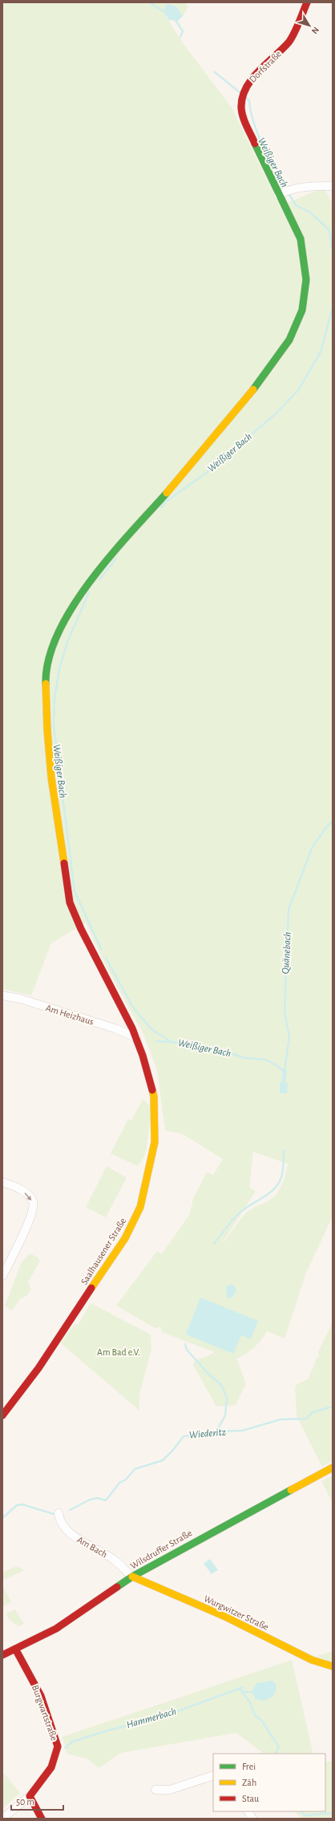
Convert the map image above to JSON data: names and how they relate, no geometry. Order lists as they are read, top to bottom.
{
  "streets": {
    "street": [
      "Dorfstraße",
      "Am Heizhaus",
      "Saalhausener Straße",
      "Am Bach",
      "Wilsdruffer Straße",
      "Wurgwitzer Straße",
      "Burgwartstraße"
    ]
  },
  "crossings": [
    ["Dorfstraße", "Saalhausener Straße"],
    ["Am Heizhaus", "Saalhausener Straße"],
    ["Am Bach", "Wilsdruffer Straße"],
    ["Am Bach", "Wurgwitzer Straße"],
    ["Wilsdruffer Straße", "Wurgwitzer Straße"],
    ["Wilsdruffer Straße", "Burgwartstraße"]
  ],
  "water": [
    "Weißiger Bach",
    "Quänebach",
    "Wiederitz",
    "Hammerbach"
  ],
  "parks": ["Am Bad e.V."],
  "legend": ["Frei", "Zäh", "Stau"],
  "scale_bar": "50 m",
  "north": "bottom right"
}
